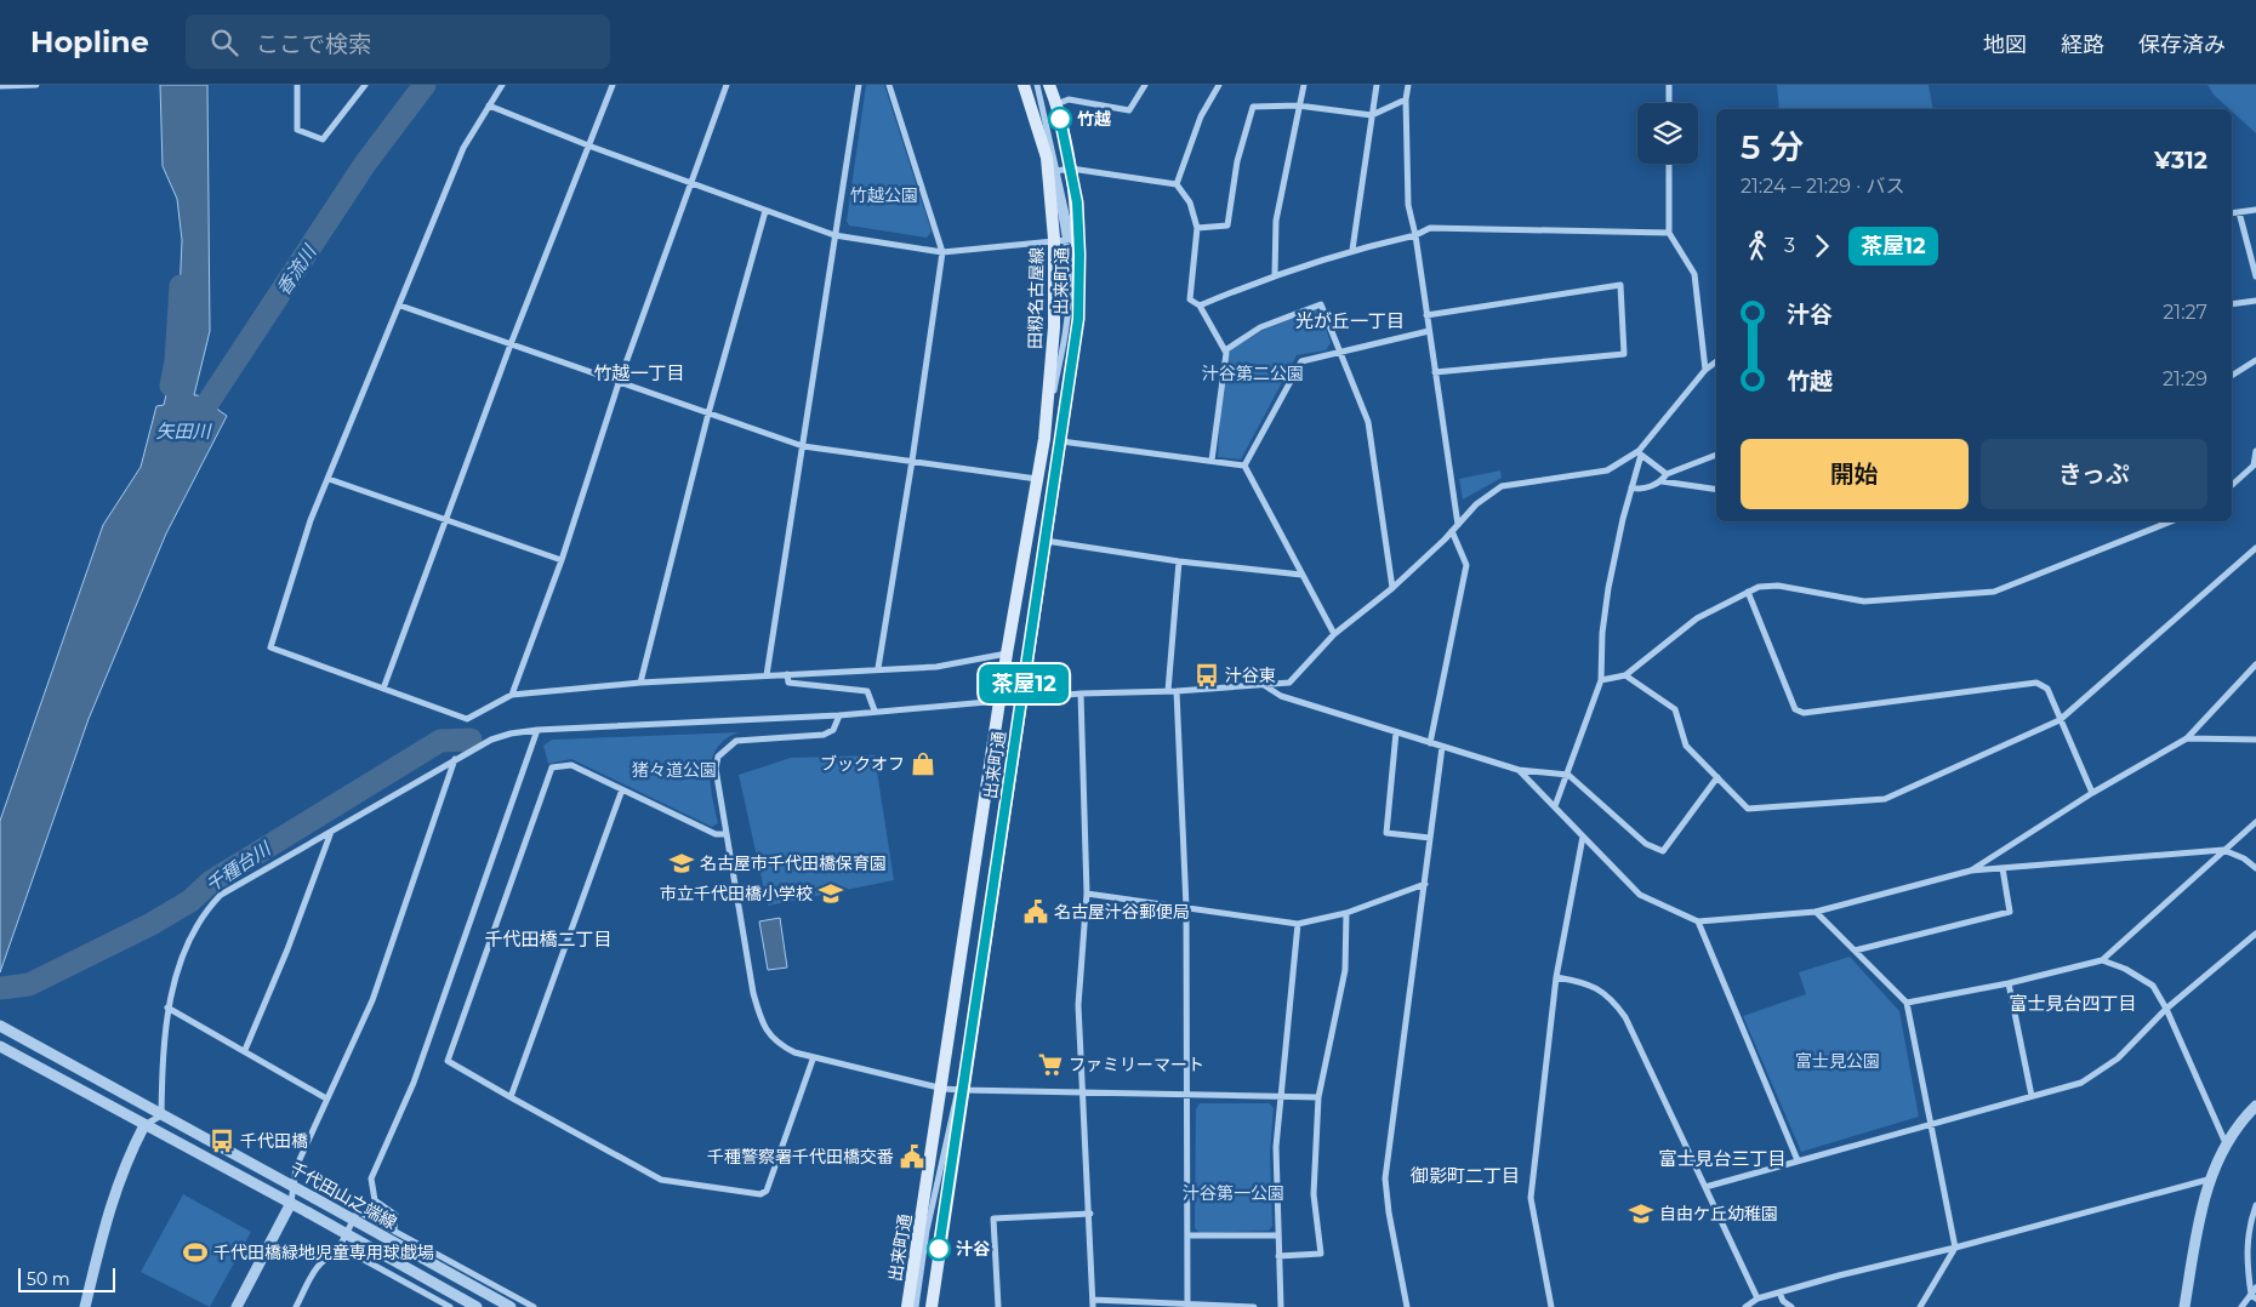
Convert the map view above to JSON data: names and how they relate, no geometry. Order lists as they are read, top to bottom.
{
  "streets": {
    "main road": ["出来町通", "田籾名古屋線"],
    "street": ["千代田山之端線"]
  },
  "crossings": [
    ["出来町通", "田籾名古屋線"]
  ],
  "districts": [
    "光が丘一丁目",
    "竹越一丁目",
    "千代田橋二丁目",
    "富士見台四丁目",
    "富士見台三丁目",
    "御影町二丁目"
  ],
  "water": ["香流川", "矢田川", "千種台川"],
  "parks": [
    "竹越公園",
    "汁谷第二公園",
    "猪々道公園",
    "富士見公園",
    "汁谷第一公園"
  ],
  "places": {
    "other": ["竹越", "汁谷"],
    "bus stop": ["汁谷東", "千代田橋"],
    "shop": ["ブックオフ"],
    "school or university": ["名古屋市千代田橋保育園", "市立千代田橋小学校", "自由ケ丘幼稚園"],
    "public building": ["名古屋汁谷郵便局", "千種警察署千代田橋交番"],
    "supermarket": ["ファミリーマート"],
    "sports": ["千代田橋緑地児童専用球戯場"]
  },
  "lines": ["bus line 茶屋12"],
  "scale_bar": "50 m",
  "page": {
    "header": "Hopline",
    "search": "ここで検索",
    "nav": ["地図", "経路", "保存済み"],
    "on_map": "茶屋12",
    "heading": ["5 分", "21:24 – 21:29 · バス", "¥312"],
    "legs": ["3", "茶屋12"],
    "list": [
      {
        "name": "汁谷",
        "value": "21:27"
      },
      {
        "name": "竹越",
        "value": "21:29"
      }
    ],
    "buttons": ["開始", "きっぷ"],
    "scale": "50 m"
  }
}
